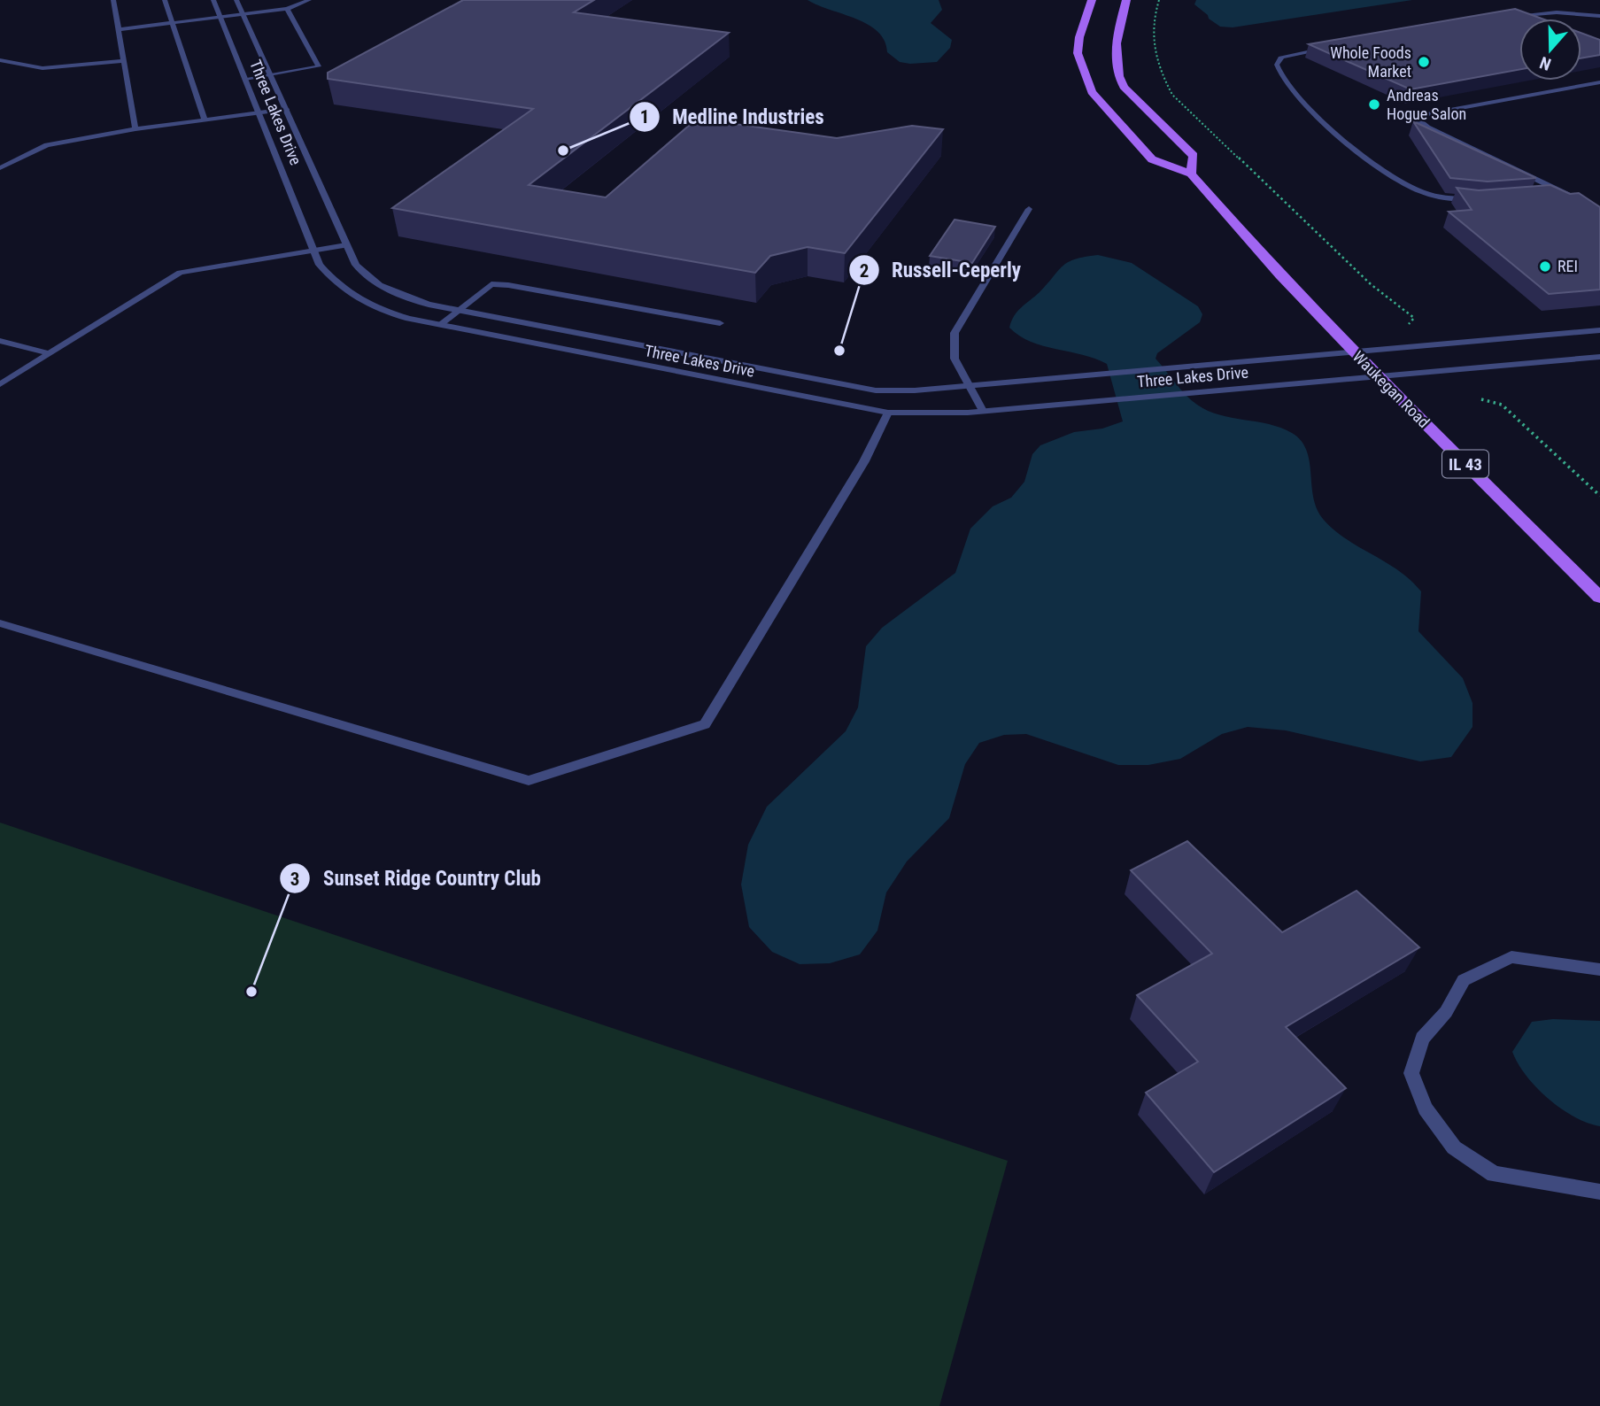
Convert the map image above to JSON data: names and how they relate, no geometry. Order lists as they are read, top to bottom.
{
  "streets": {
    "main road": ["Waukegan Road", "IL 43"],
    "street": ["Three Lakes Drive"]
  },
  "crossings": [
    ["Three Lakes Drive", "Waukegan Road"]
  ],
  "places": [
    "Whole Foods Market",
    "Andreas Hogue Salon",
    "Medline Industries",
    "REI",
    "Russell-Ceperly",
    "Sunset Ridge Country Club"
  ],
  "north": "bottom"
}
